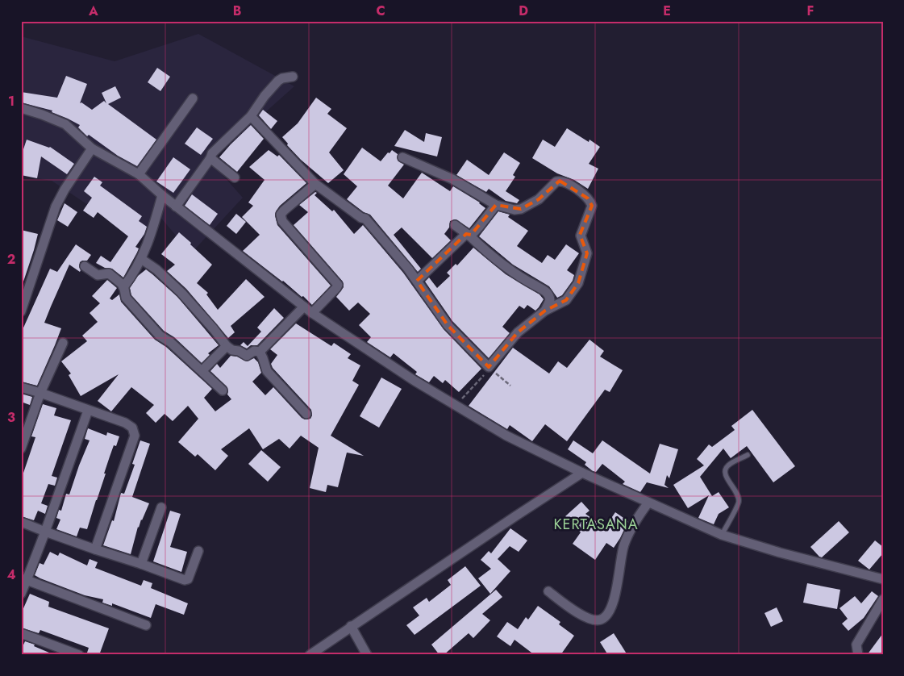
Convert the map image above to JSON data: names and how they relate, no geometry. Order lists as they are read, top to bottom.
{
  "districts": ["KERTASANA"],
  "grid": {
    "columns": [
      "A",
      "B",
      "C",
      "D",
      "E",
      "F"
    ],
    "rows": [
      "1",
      "2",
      "3",
      "4"
    ]
  }
}
